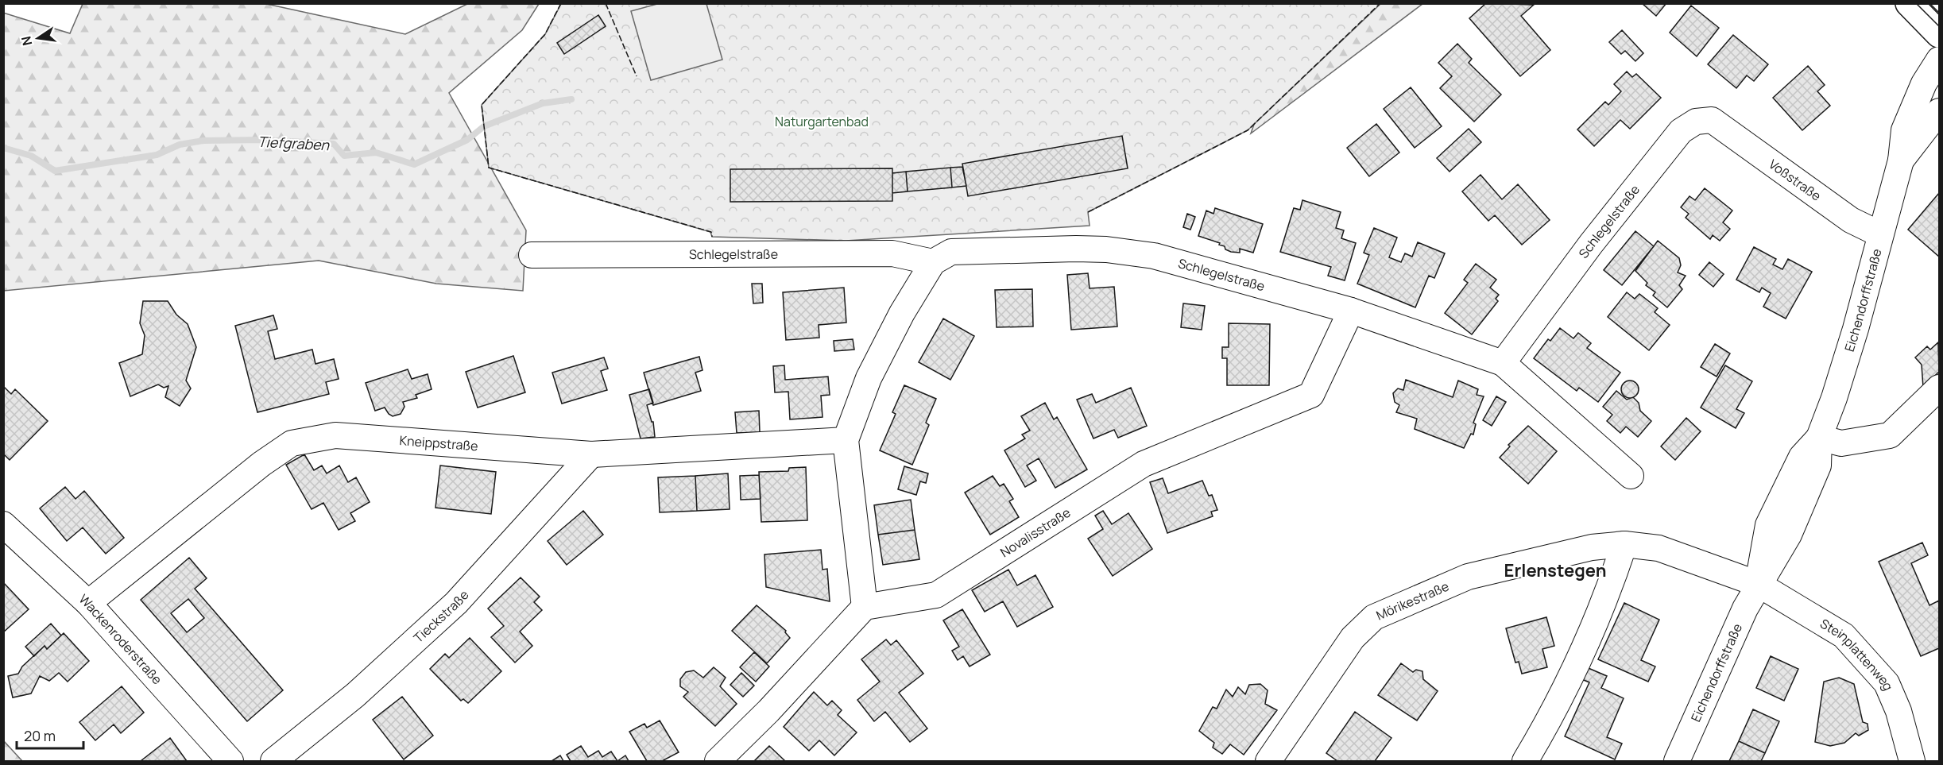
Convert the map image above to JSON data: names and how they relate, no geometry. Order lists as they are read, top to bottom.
{
  "streets": {
    "street": [
      "Voßstraße",
      "Schlegelstraße",
      "Eichendorffstraße",
      "Kneippstraße",
      "Novalisstraße",
      "Mörikestraße",
      "Tieckstraße",
      "Wackenroderstraße",
      "Steinplattenweg"
    ]
  },
  "crossings": [
    ["Voßstraße", "Schlegelstraße"],
    ["Voßstraße", "Eichendorffstraße"],
    ["Schlegelstraße", "Novalisstraße"],
    ["Eichendorffstraße", "Mörikestraße"],
    ["Eichendorffstraße", "Steinplattenweg"],
    ["Kneippstraße", "Tieckstraße"],
    ["Kneippstraße", "Wackenroderstraße"],
    ["Mörikestraße", "Steinplattenweg"]
  ],
  "districts": ["Erlenstegen"],
  "water": ["Tiefgraben"],
  "parks": ["Naturgartenbad"],
  "scale_bar": "20 m",
  "north": "left"
}
